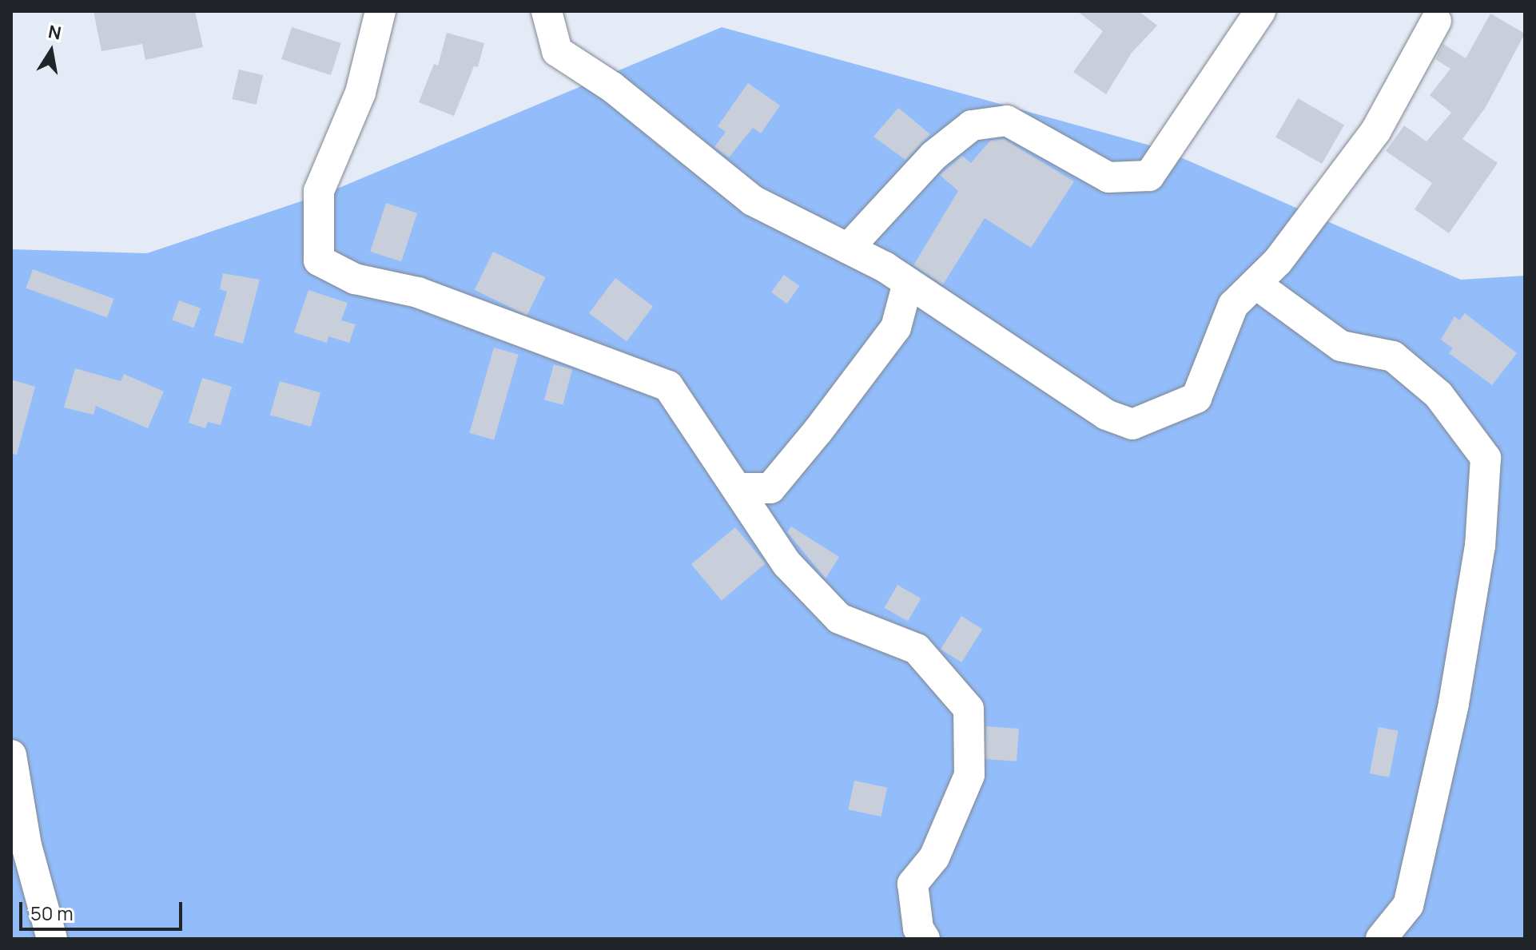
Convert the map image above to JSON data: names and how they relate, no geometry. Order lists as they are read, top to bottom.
{
  "scale_bar": "50 m",
  "north": "top"
}
